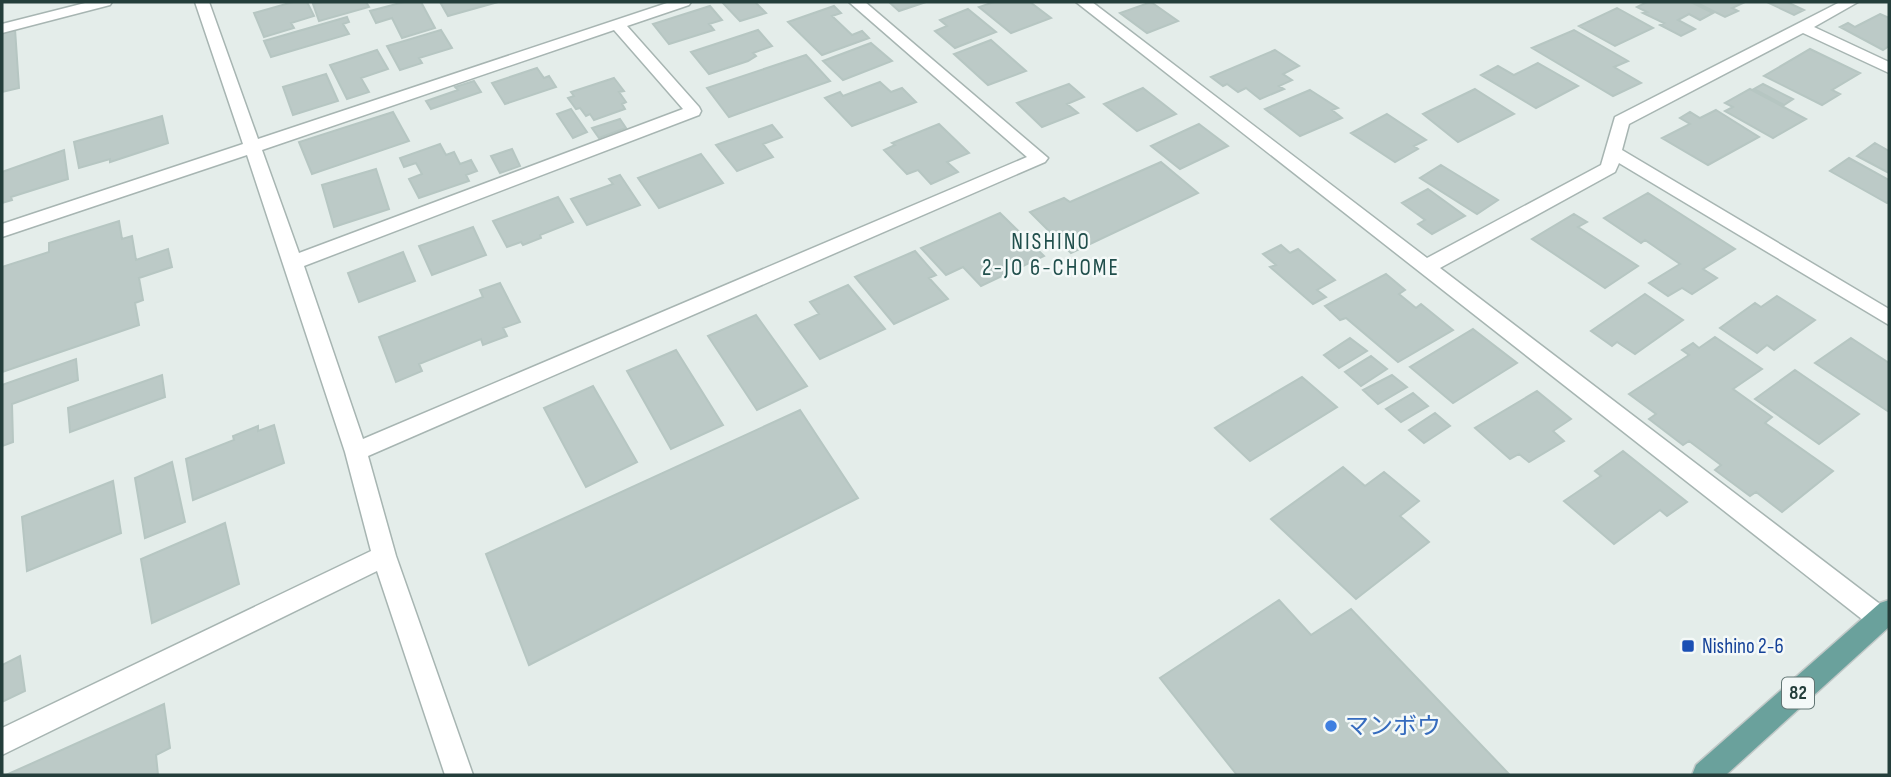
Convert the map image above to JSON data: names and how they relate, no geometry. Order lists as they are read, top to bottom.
{
  "streets": {
    "main road": ["82"]
  },
  "districts": ["NISHINO 2-JO 6-CHOME"],
  "places": {
    "transit": ["Nishino 2-6"],
    "other": ["マンボウ"]
  }
}
